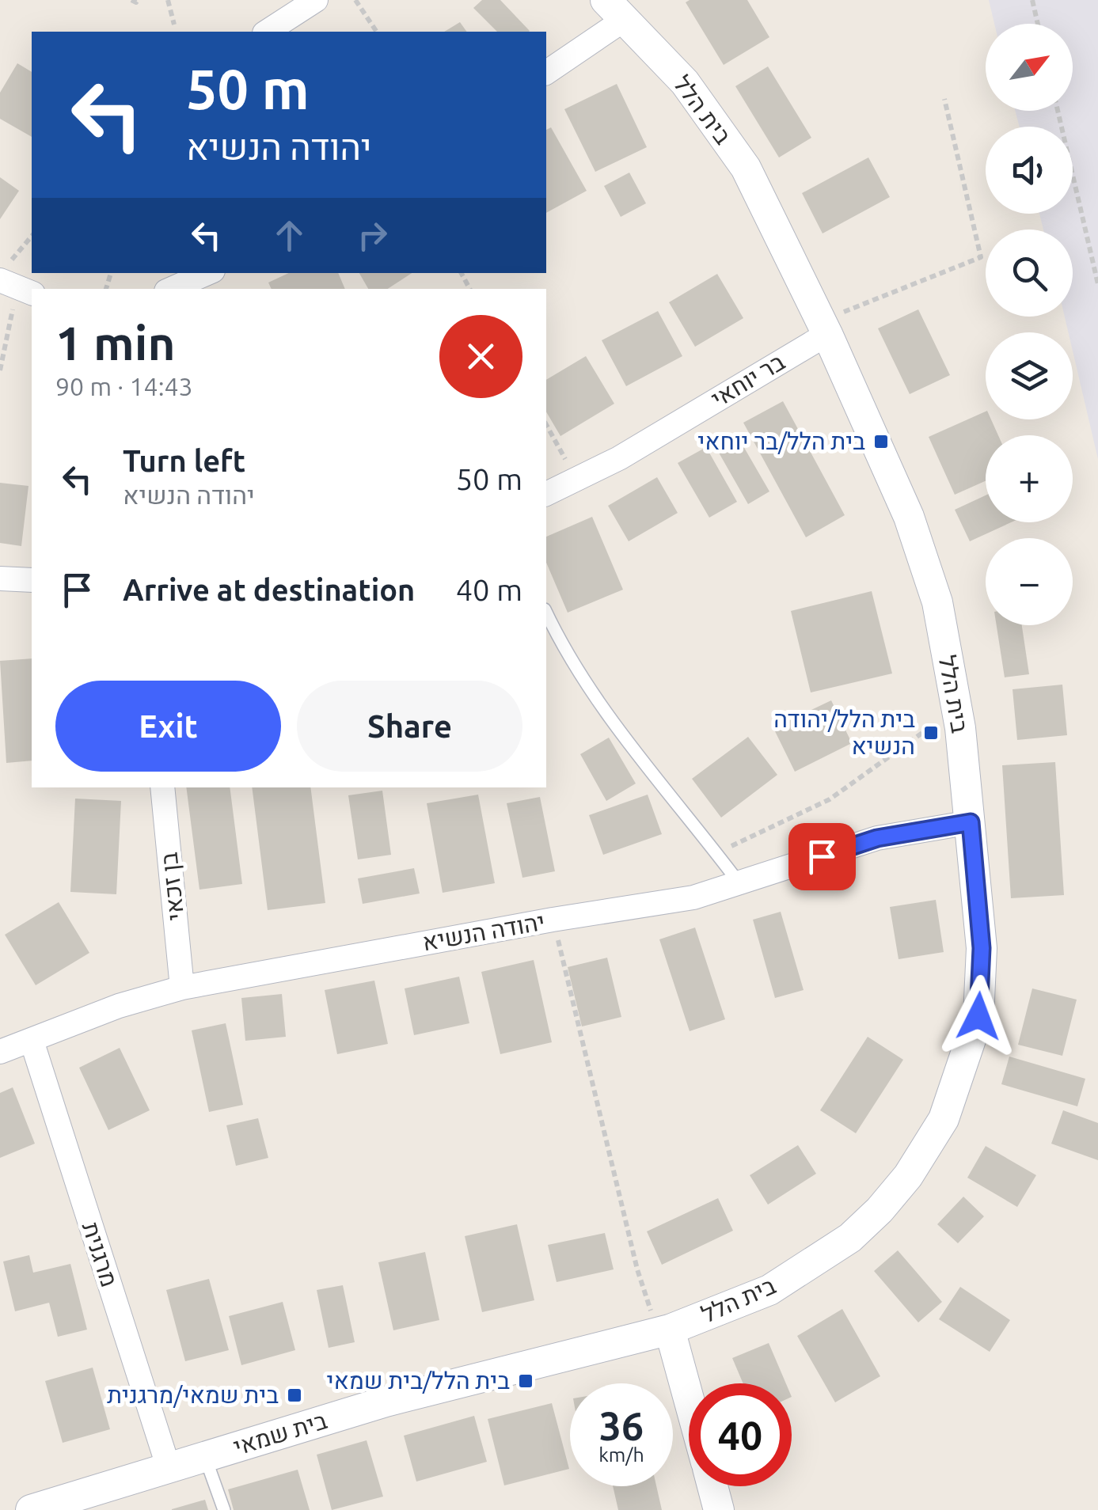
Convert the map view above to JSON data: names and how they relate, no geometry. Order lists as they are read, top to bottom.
{
  "streets": {
    "street": [
      "בית הלל",
      "בר יוחאי",
      "בן זכאי",
      "יהודה הנשיא",
      "מרגנית",
      "בית שמאי"
    ]
  },
  "crossings": [
    ["בית הלל", "בר יוחאי"],
    ["בית הלל", "יהודה הנשיא"],
    ["בית הלל", "בית שמאי"],
    ["בן זכאי", "יהודה הנשיא"],
    ["יהודה הנשיא", "מרגנית"],
    ["מרגנית", "בית שמאי"]
  ],
  "places": {
    "transit": [
      "בית הלל/בר יוחאי",
      "בית הלל/יהודה הנשיא",
      "בית הלל/בית שמאי",
      "בית שמאי/מרגנית"
    ]
  },
  "north": "top right",
  "page": {
    "map_buttons": ["+", "−"],
    "turn": ["50 m", "יהודה הנשיא"],
    "heading": ["1 min", "90 m · 14:43"],
    "list": [
      {
        "name": "Turn left",
        "note": "יהודה הנשיא",
        "value": "50 m"
      },
      {
        "name": "Arrive at destination",
        "value": "40 m"
      }
    ],
    "buttons": ["Exit", "Share"],
    "speed": "36 km/h",
    "limit": "40"
  }
}
